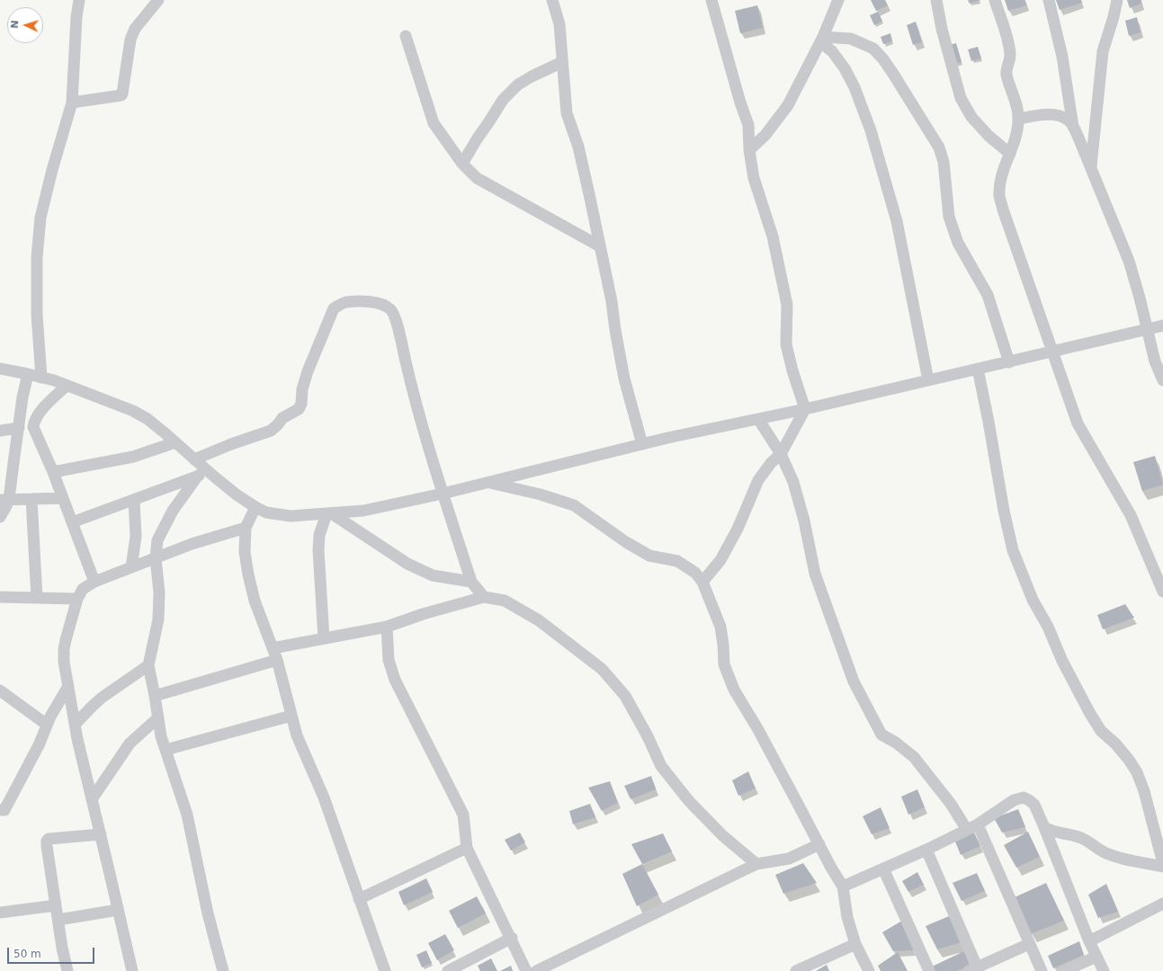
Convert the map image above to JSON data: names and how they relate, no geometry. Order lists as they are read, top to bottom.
{
  "scale_bar": "50 m",
  "north": "left"
}
